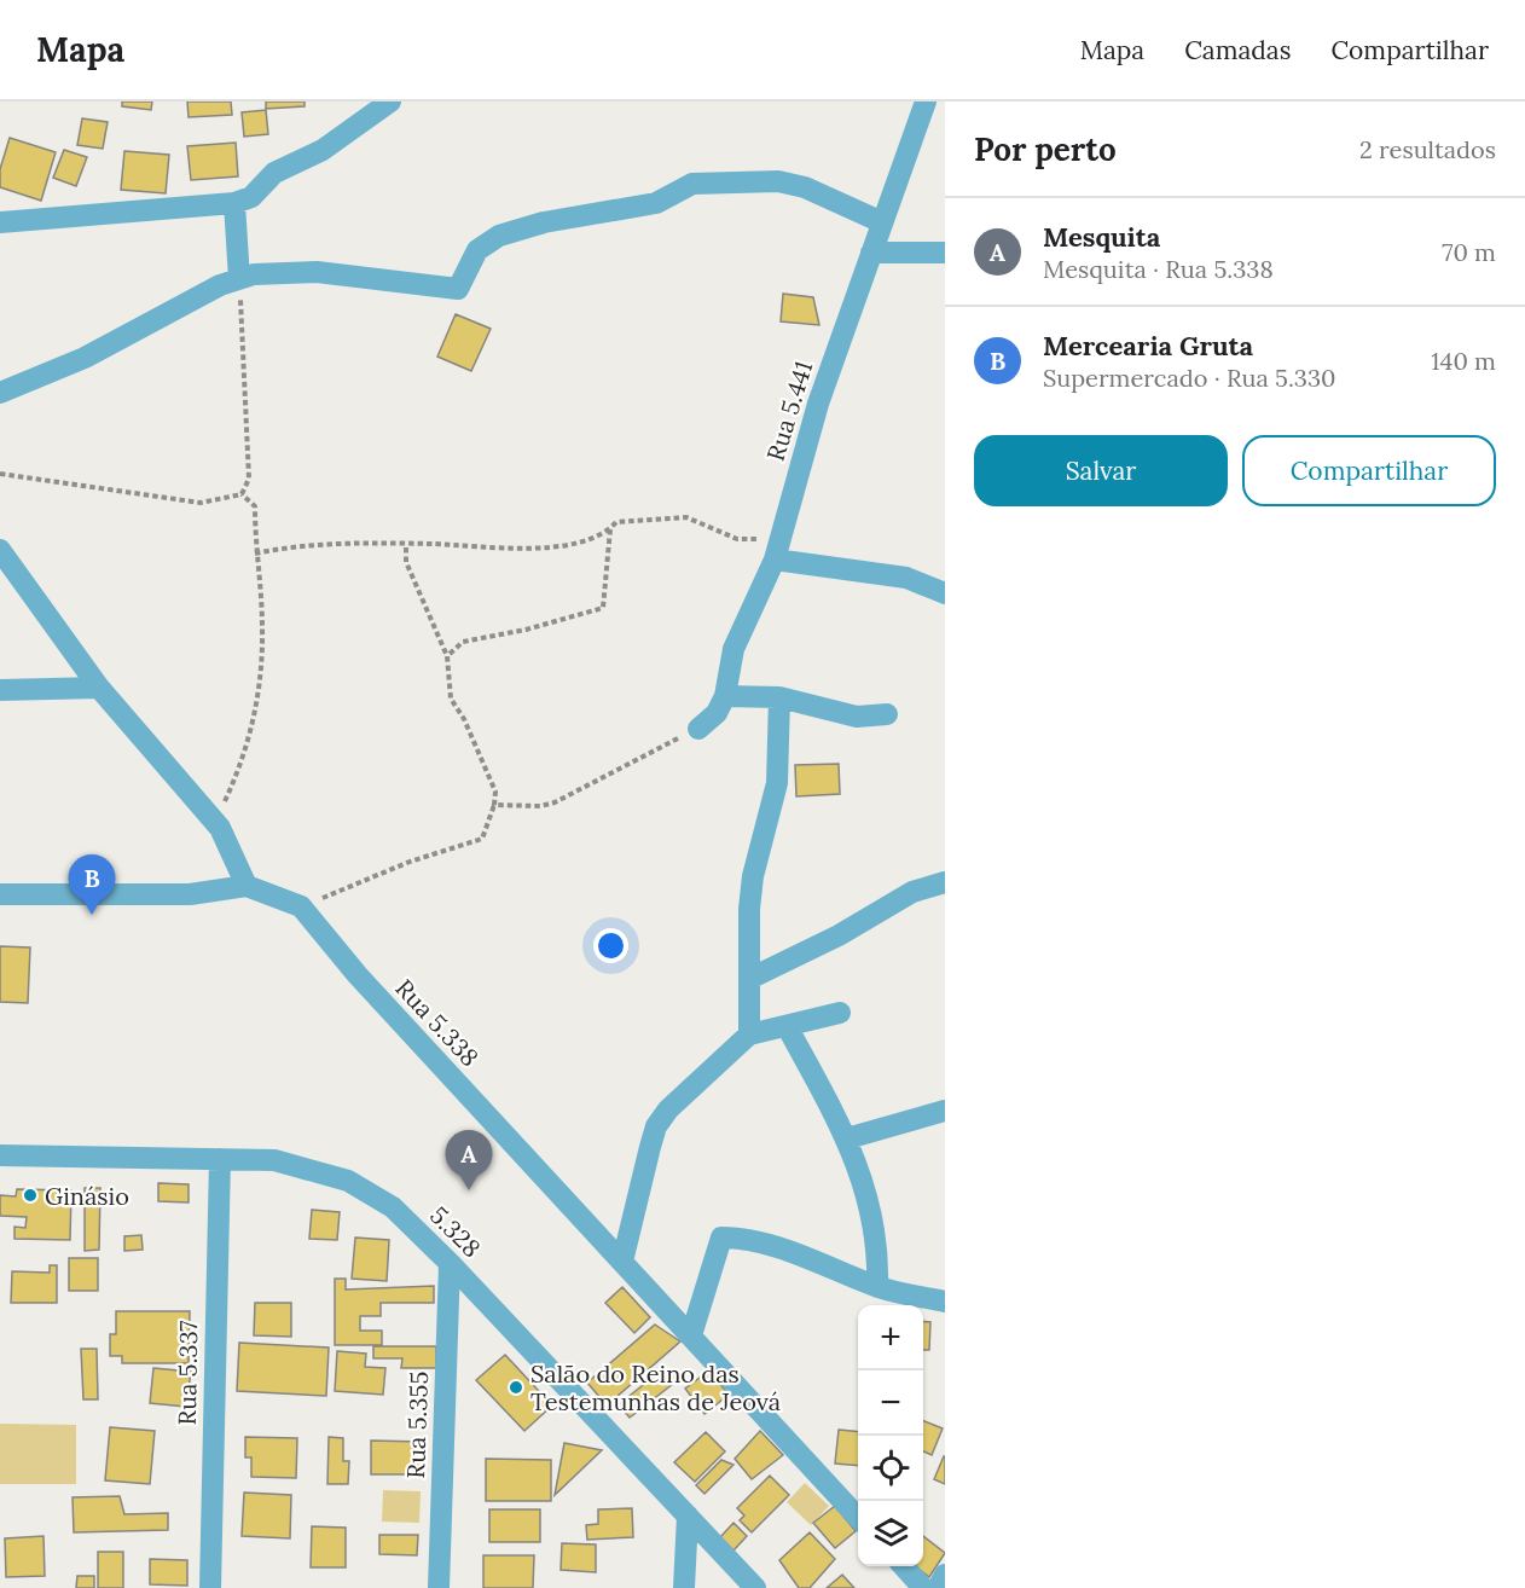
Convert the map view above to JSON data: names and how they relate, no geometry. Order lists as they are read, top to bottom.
{
  "streets": {
    "street": [
      "Rua 5.441",
      "Rua 5.338",
      "5.328",
      "Rua 5.337",
      "Rua 5.355"
    ]
  },
  "crossings": [
    ["5.328", "Rua 5.337"],
    ["5.328", "Rua 5.355"]
  ],
  "places": ["Ginásio", "Salão do Reino das Testemunhas de Jeová"],
  "page": {
    "header": "Mapa",
    "nav": ["Mapa", "Camadas", "Compartilhar"],
    "heading": ["Por perto", "2 resultados"],
    "list": [
      {
        "mark": "A",
        "name": "Mesquita",
        "note": "Mesquita · Rua 5.338",
        "value": "70 m"
      },
      {
        "mark": "B",
        "name": "Mercearia Gruta",
        "note": "Supermercado · Rua 5.330",
        "value": "140 m"
      }
    ],
    "buttons": ["Salvar", "Compartilhar"],
    "pins": ["B", "A"],
    "map_buttons": ["+", "−"]
  }
}
